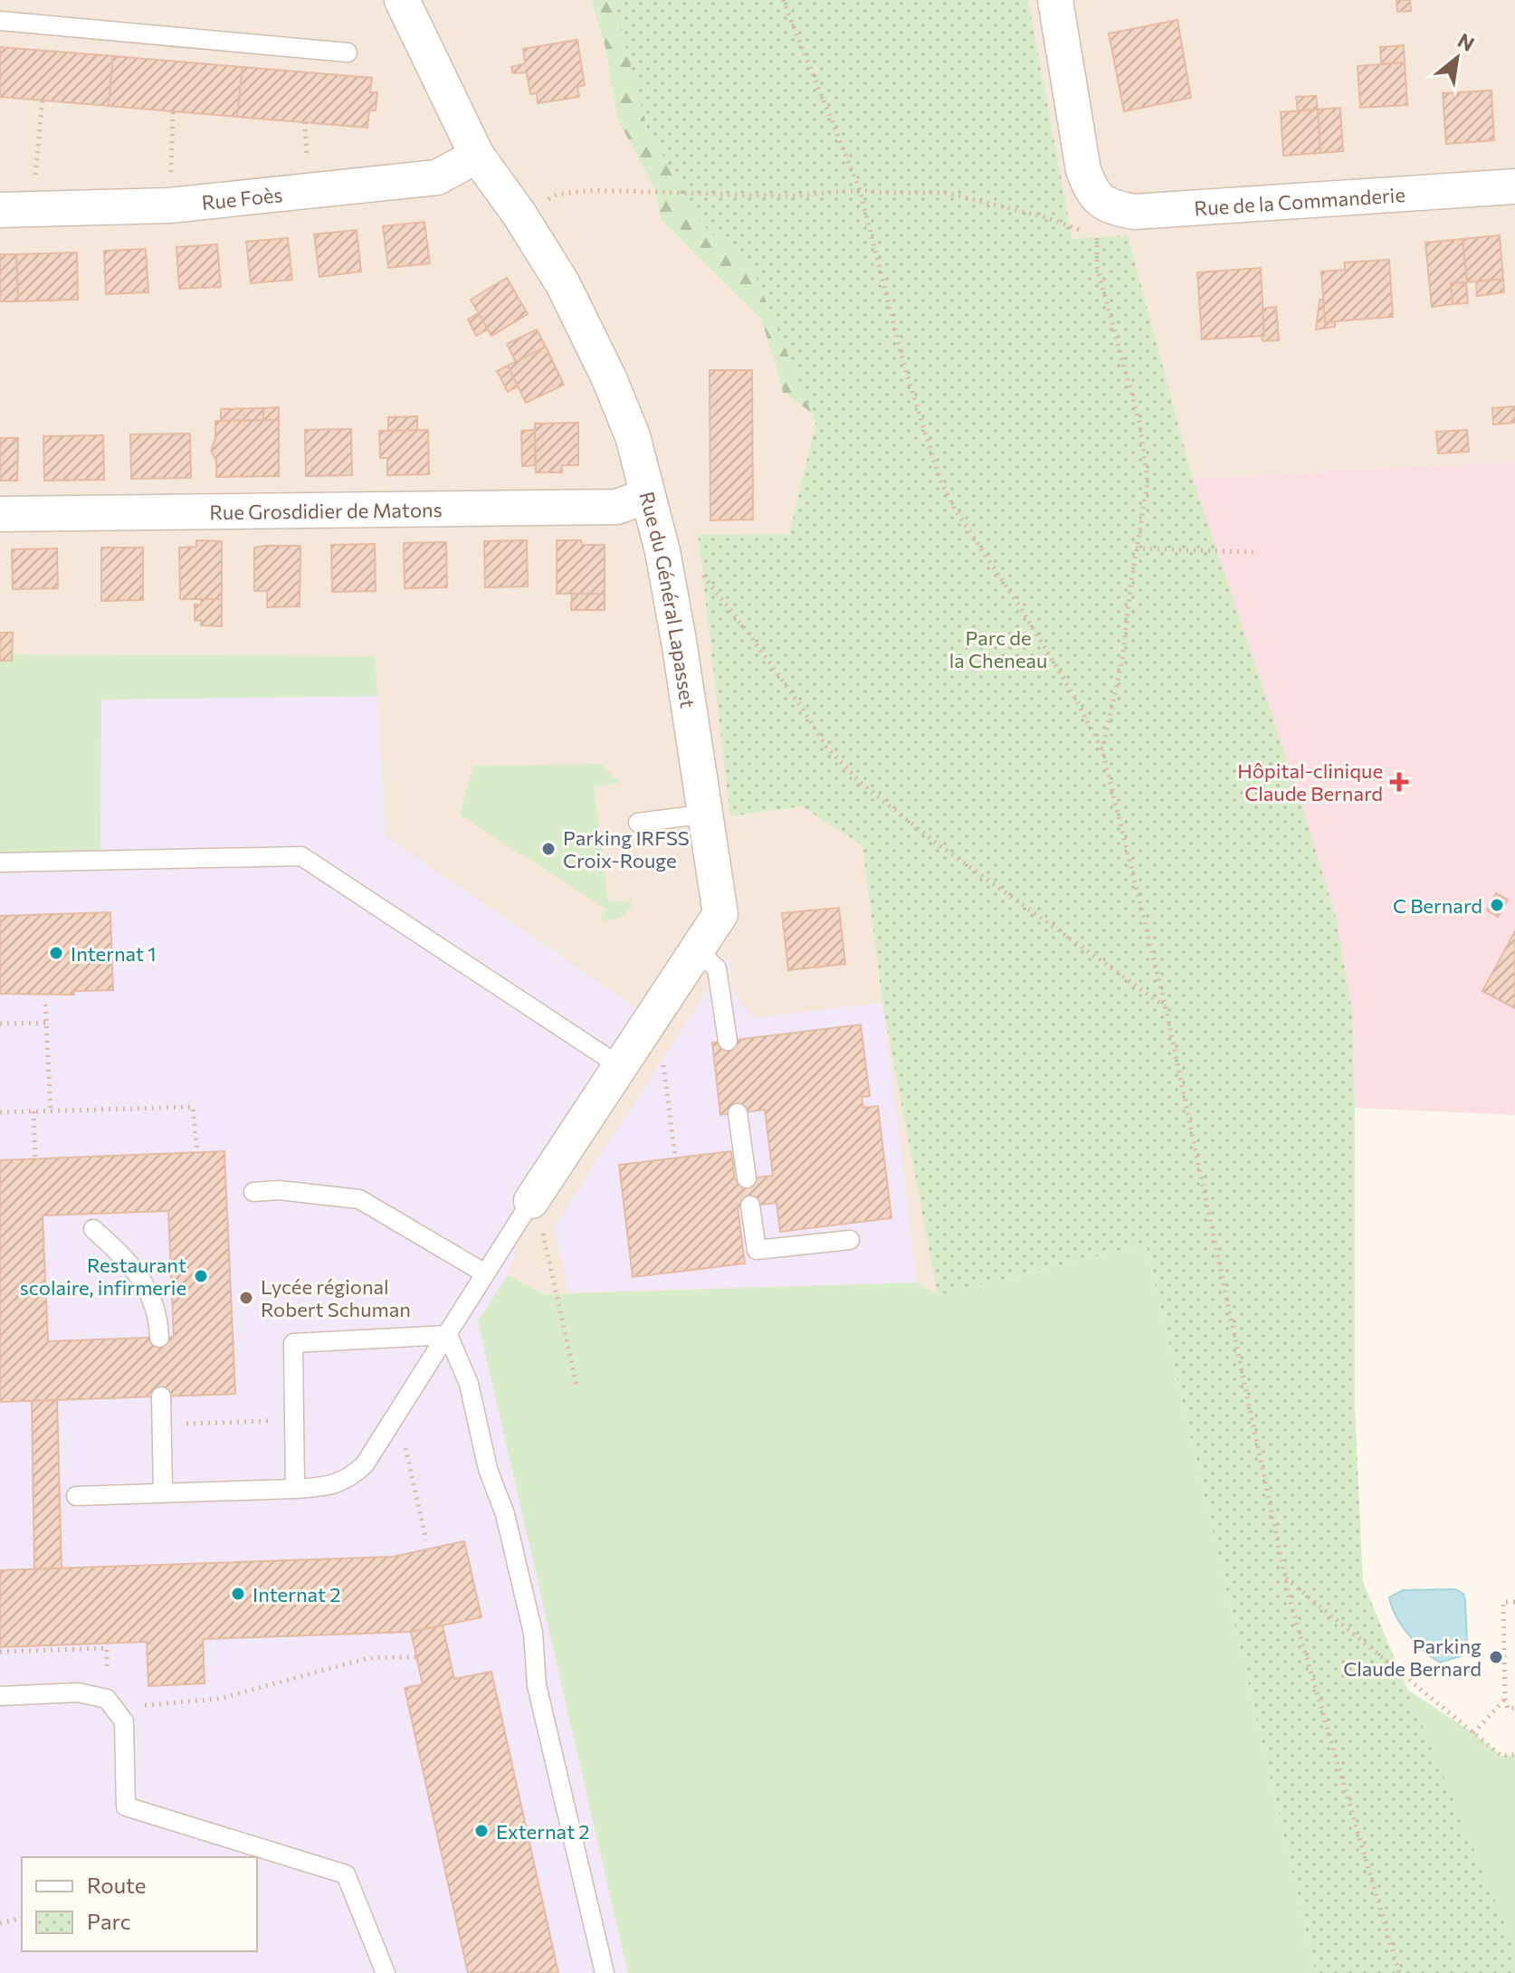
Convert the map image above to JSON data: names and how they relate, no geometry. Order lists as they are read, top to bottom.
{
  "streets": {
    "street": [
      "Rue Foès",
      "Rue de la Commanderie",
      "Rue Grosdidier de Matons",
      "Rue du Général Lapasset"
    ]
  },
  "crossings": [
    ["Rue Foès", "Rue du Général Lapasset"],
    ["Rue Grosdidier de Matons", "Rue du Général Lapasset"]
  ],
  "parks": ["Parc de la Cheneau"],
  "places": {
    "health": ["Hôpital-clinique Claude Bernard"],
    "other": [
      "Parking IRFSS Croix-Rouge",
      "C Bernard",
      "Internat 1",
      "Restaurant scolaire, infirmerie",
      "Lycée régional Robert Schuman",
      "Internat 2",
      "Parking Claude Bernard",
      "Externat 2"
    ]
  },
  "legend": ["Route", "Parc"],
  "north": "top right"
}
